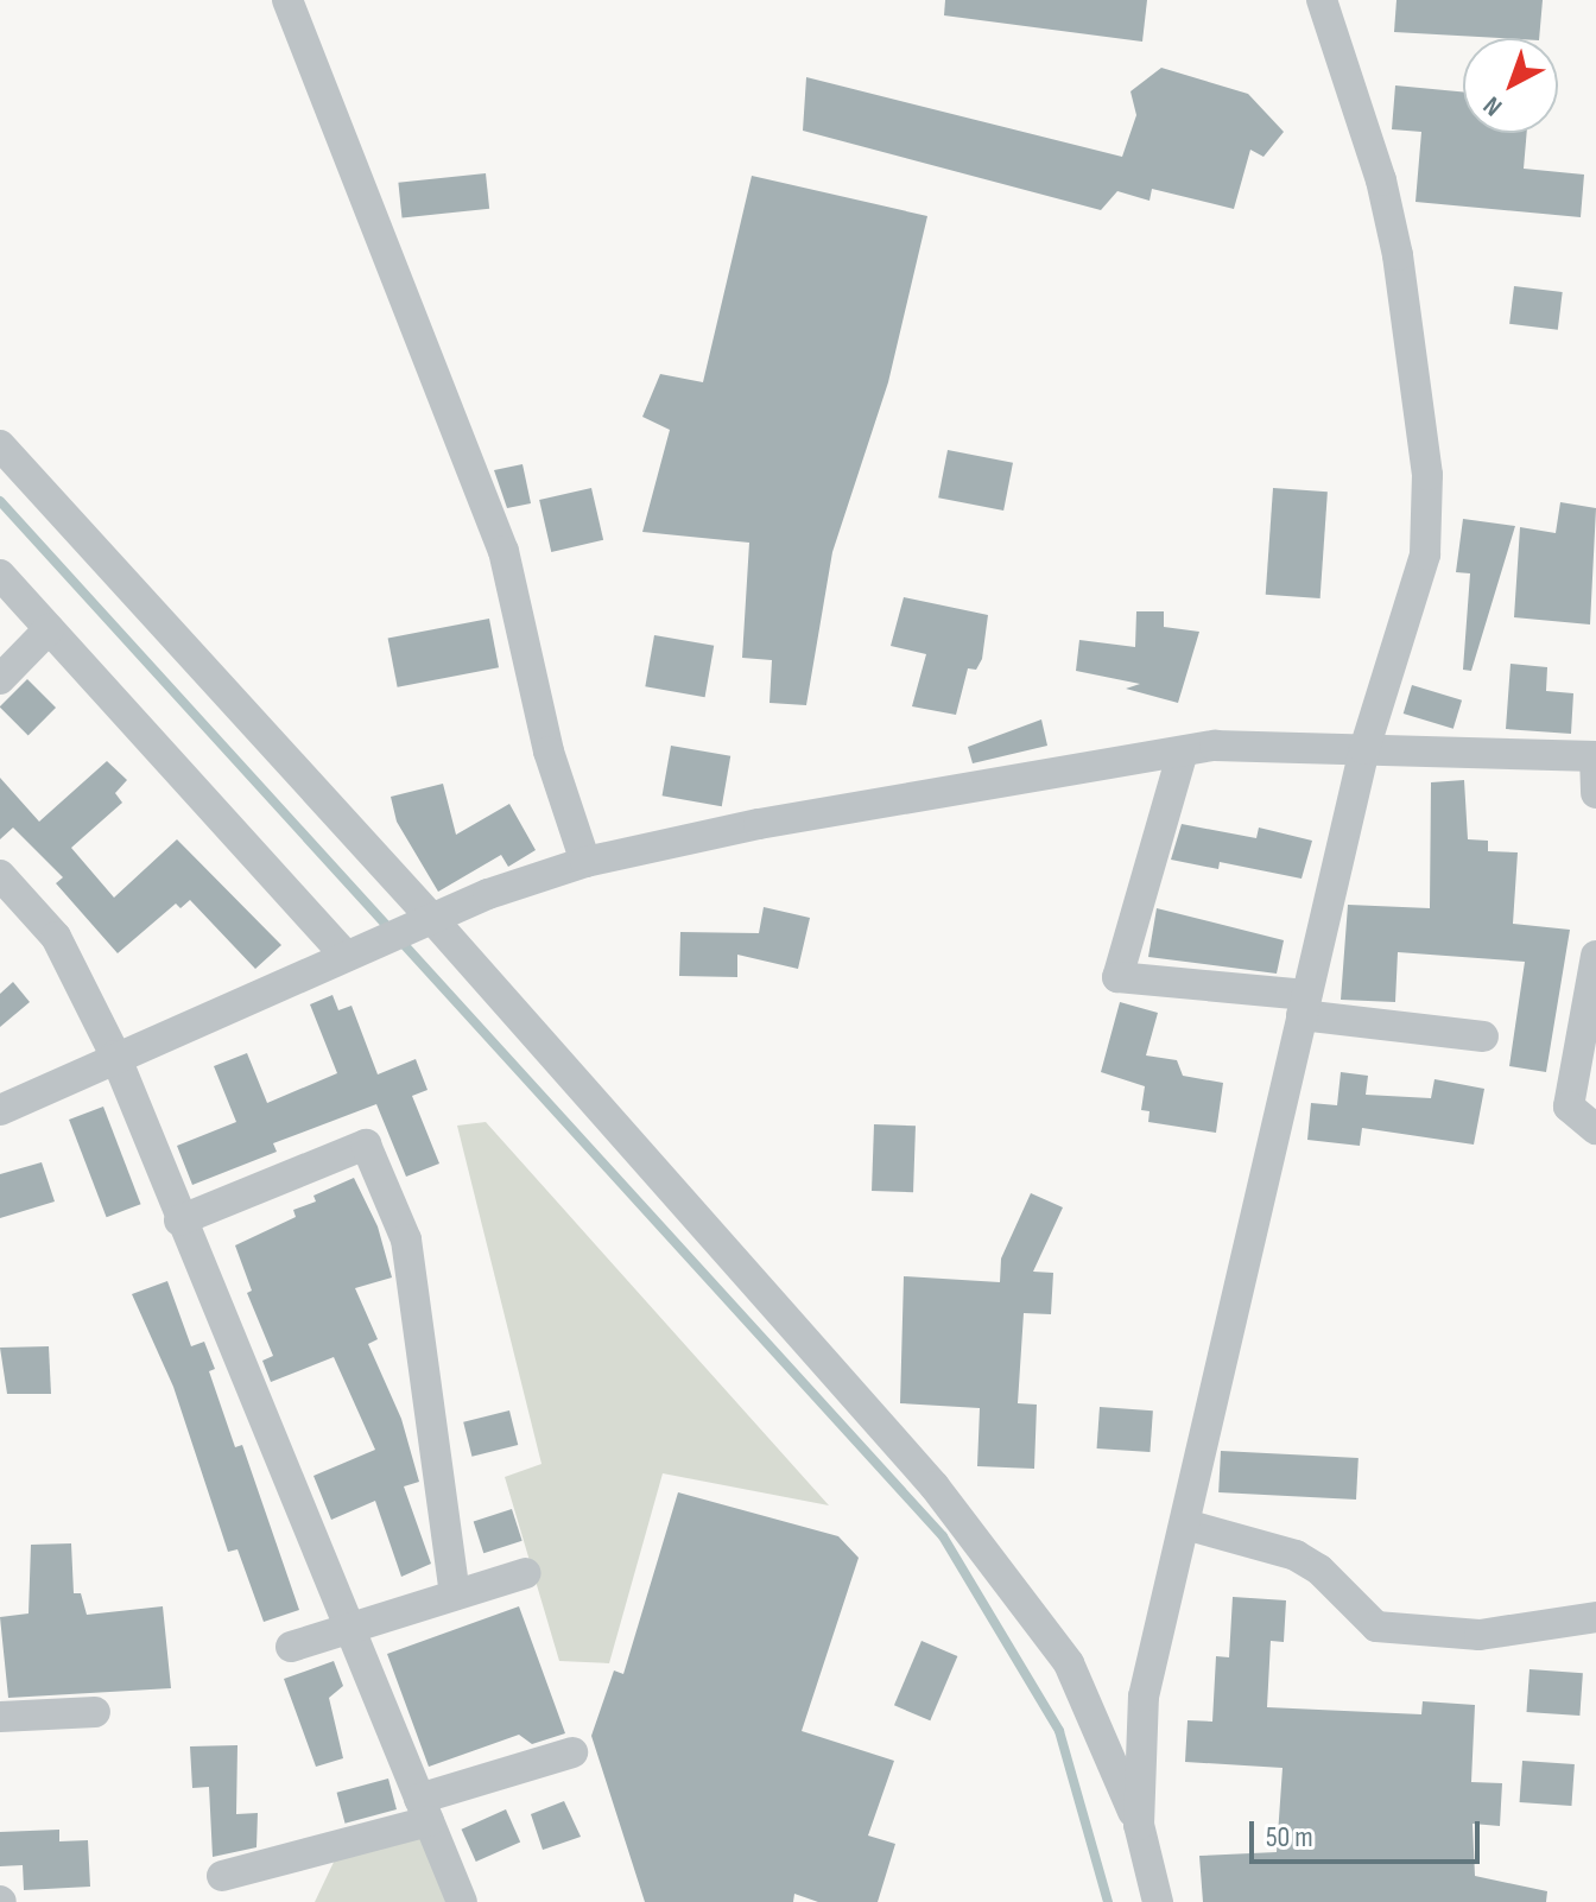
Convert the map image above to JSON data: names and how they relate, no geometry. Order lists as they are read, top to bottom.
{
  "scale_bar": "50 m",
  "north": "bottom left"
}
